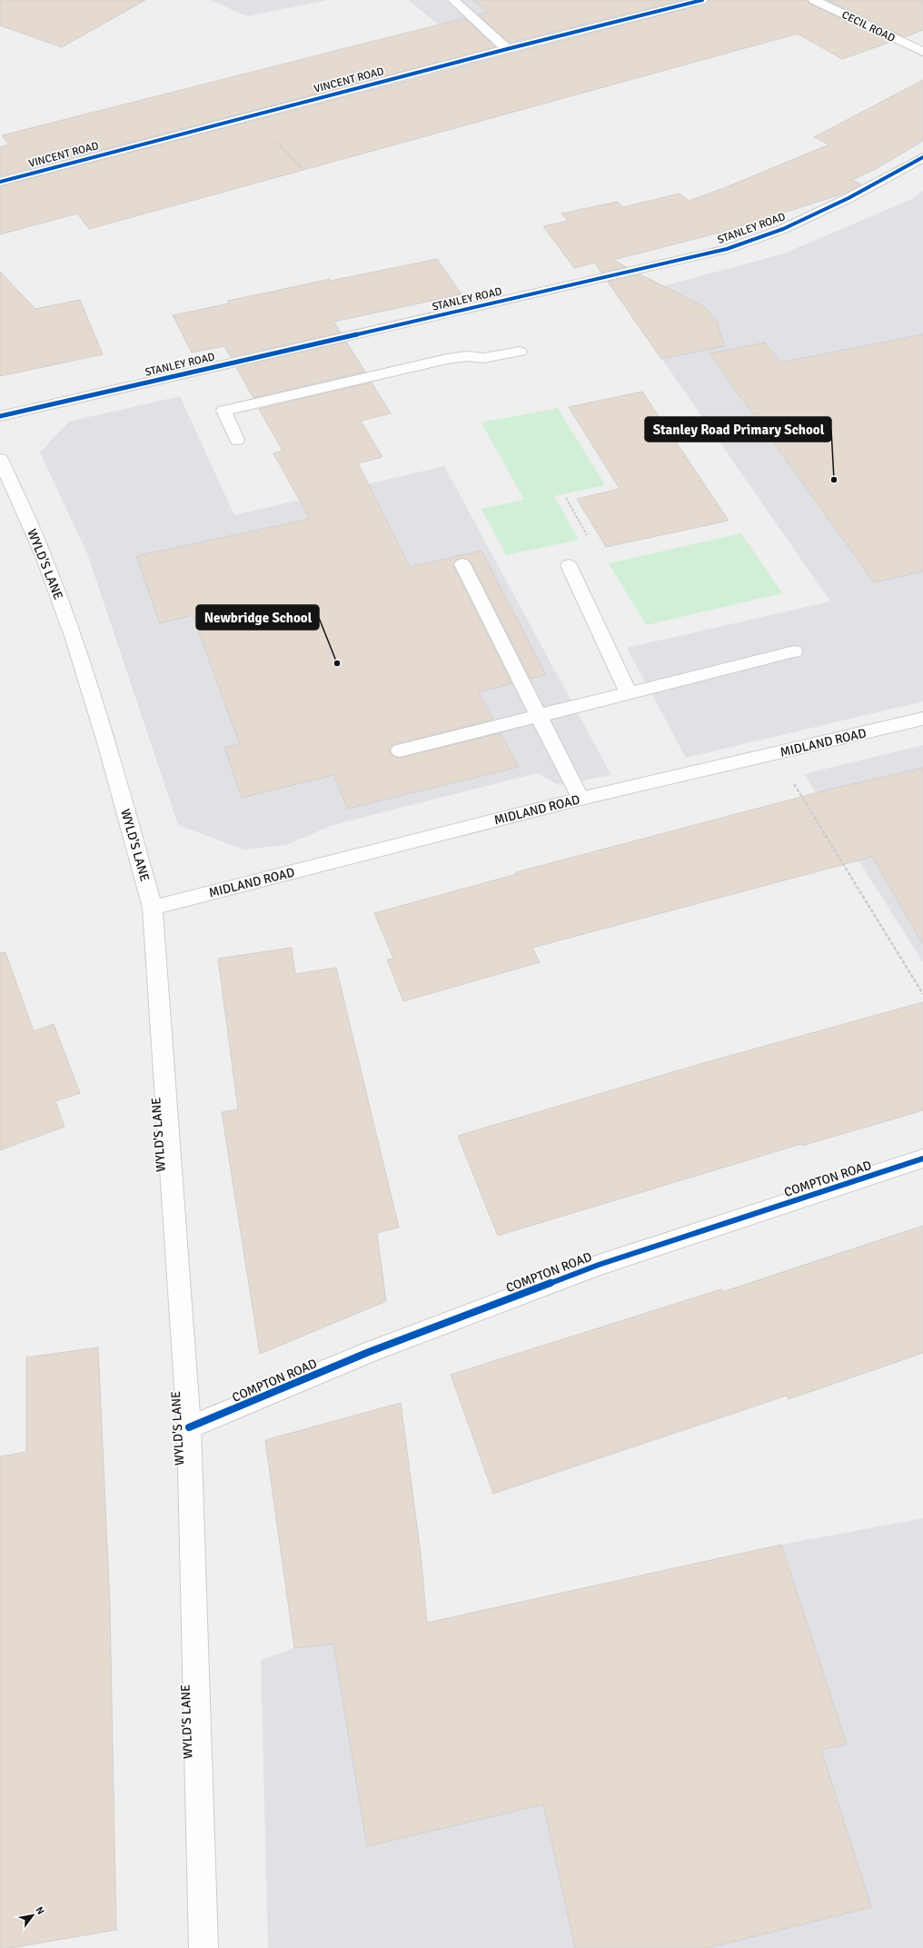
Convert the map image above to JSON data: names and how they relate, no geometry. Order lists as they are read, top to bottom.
{
  "streets": {
    "street": [
      "CECIL ROAD",
      "VINCENT ROAD",
      "STANLEY ROAD",
      "WYLD'S LANE",
      "MIDLAND ROAD",
      "COMPTON ROAD"
    ]
  },
  "crossings": [
    ["WYLD'S LANE", "MIDLAND ROAD"],
    ["WYLD'S LANE", "COMPTON ROAD"]
  ],
  "places": ["Stanley Road Primary School", "Newbridge School"],
  "north": "top right"
}
